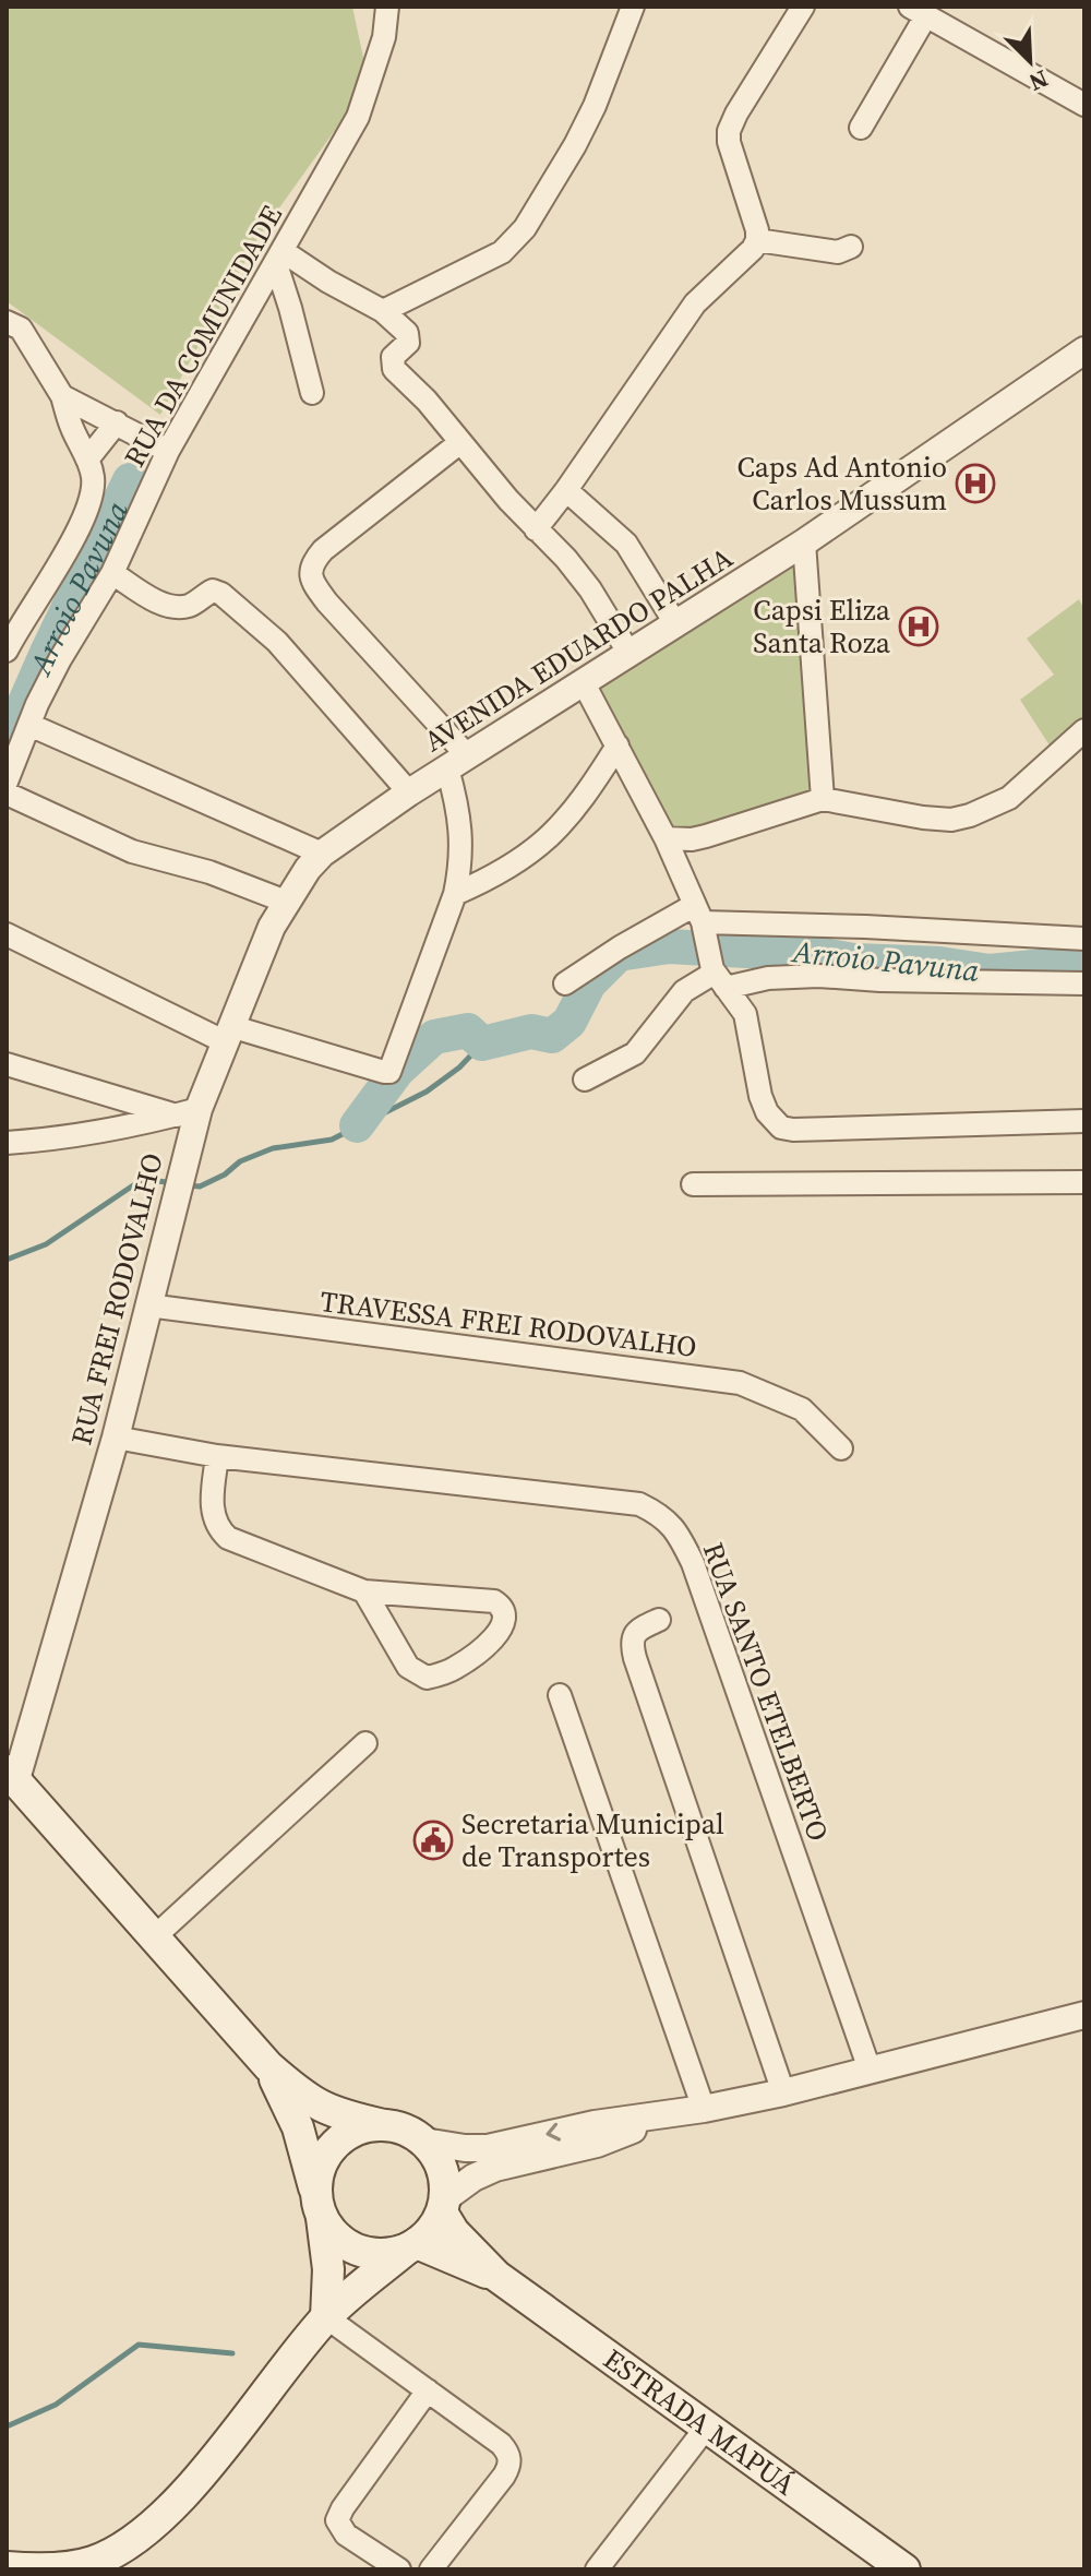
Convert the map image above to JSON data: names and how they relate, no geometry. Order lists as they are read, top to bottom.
{
  "streets": {
    "main road": ["ESTRADA MAPUÁ"],
    "street": [
      "RUA DA COMUNIDADE",
      "AVENIDA EDUARDO PALHA",
      "RUA FREI RODOVALHO",
      "TRAVESSA FREI RODOVALHO",
      "RUA SANTO ETELBERTO"
    ]
  },
  "crossings": [
    ["AVENIDA EDUARDO PALHA", "RUA FREI RODOVALHO"],
    ["RUA FREI RODOVALHO", "TRAVESSA FREI RODOVALHO"],
    ["RUA FREI RODOVALHO", "RUA SANTO ETELBERTO"]
  ],
  "water": ["Arroio Pavuna"],
  "places": {
    "hospital": ["Caps Ad Antonio Carlos Mussum", "Capsi Eliza Santa Roza"],
    "public building": ["Secretaria Municipal de Transportes"]
  },
  "north": "bottom right"
}
